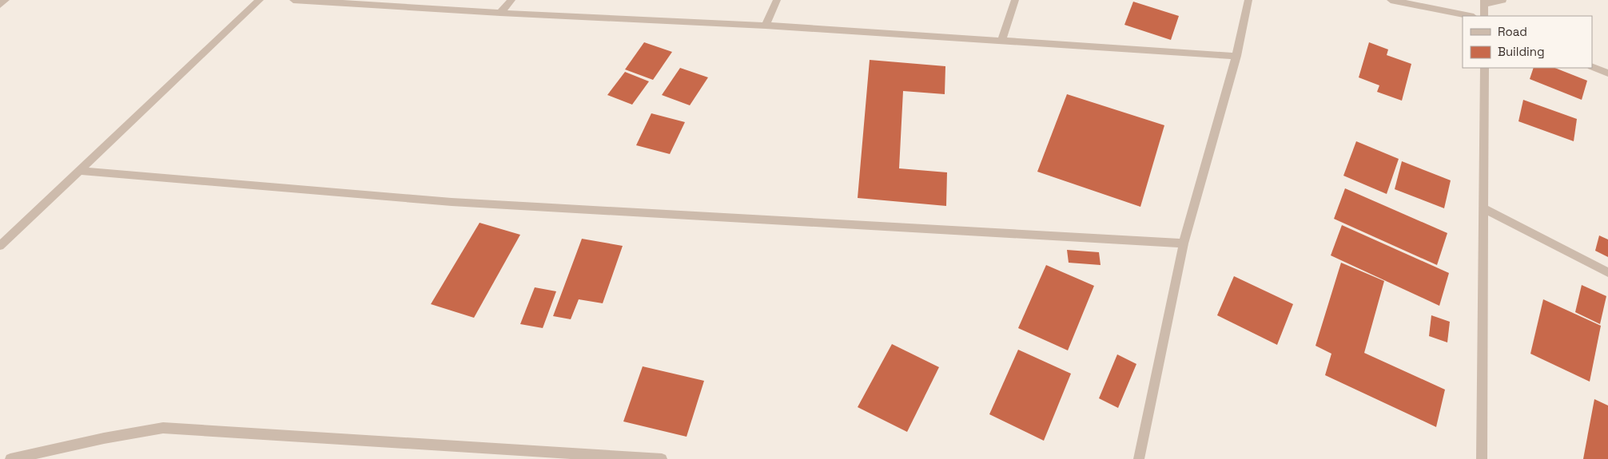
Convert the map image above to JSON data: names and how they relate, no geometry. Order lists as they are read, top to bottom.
{
  "legend": ["Road", "Building"]
}
